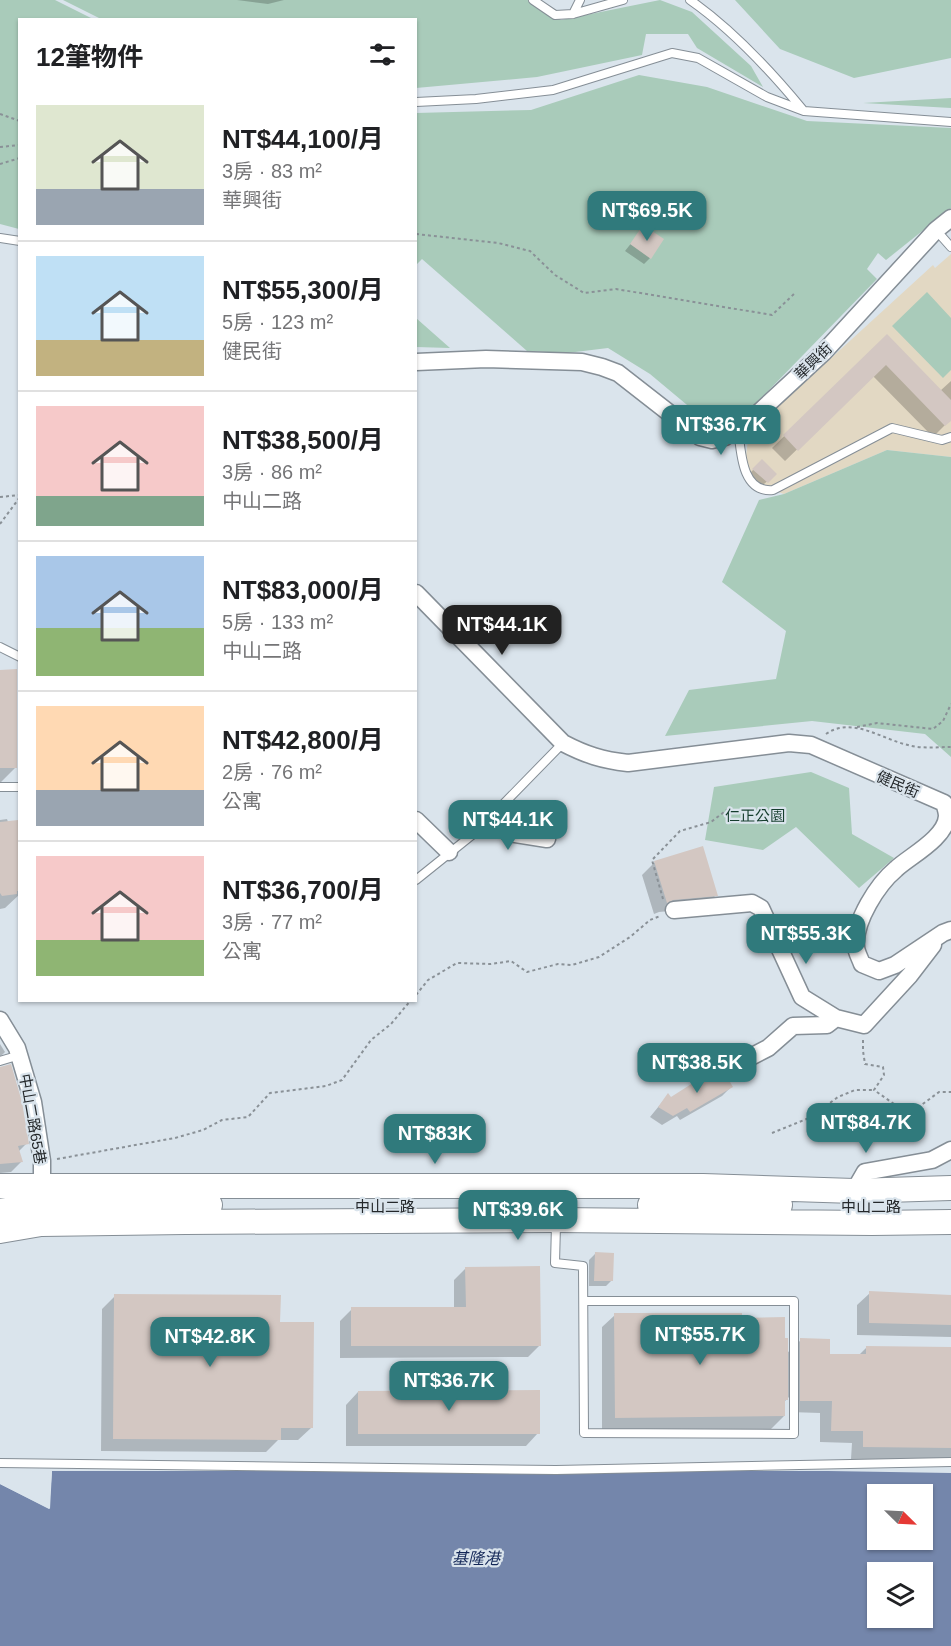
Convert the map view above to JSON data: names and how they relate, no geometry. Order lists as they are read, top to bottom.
{
  "streets": {
    "street": [
      "華興街",
      "健民街",
      "中山二路65巷",
      "中山二路"
    ]
  },
  "crossings": [
    ["中山二路65巷", "中山二路"]
  ],
  "water": ["基隆港"],
  "parks": ["仁正公園"],
  "north": "bottom right",
  "page": {
    "heading": "12筆物件",
    "list": [
      {
        "name": "NT$44,100/月",
        "note": "3房 · 83 m² · 華興街"
      },
      {
        "name": "NT$55,300/月",
        "note": "5房 · 123 m² · 健民街"
      },
      {
        "name": "NT$38,500/月",
        "note": "3房 · 86 m² · 中山二路"
      },
      {
        "name": "NT$83,000/月",
        "note": "5房 · 133 m² · 中山二路"
      },
      {
        "name": "NT$42,800/月",
        "note": "2房 · 76 m² · 公寓"
      },
      {
        "name": "NT$36,700/月",
        "note": "3房 · 77 m² · 公寓"
      }
    ],
    "price": [
      "NT$69.5K",
      "NT$36.7K",
      "NT$44.1K",
      "NT$44.1K",
      "NT$55.3K",
      "NT$38.5K",
      "NT$84.7K",
      "NT$83K",
      "NT$39.6K",
      "NT$55.7K",
      "NT$42.8K",
      "NT$36.7K"
    ]
  }
}
